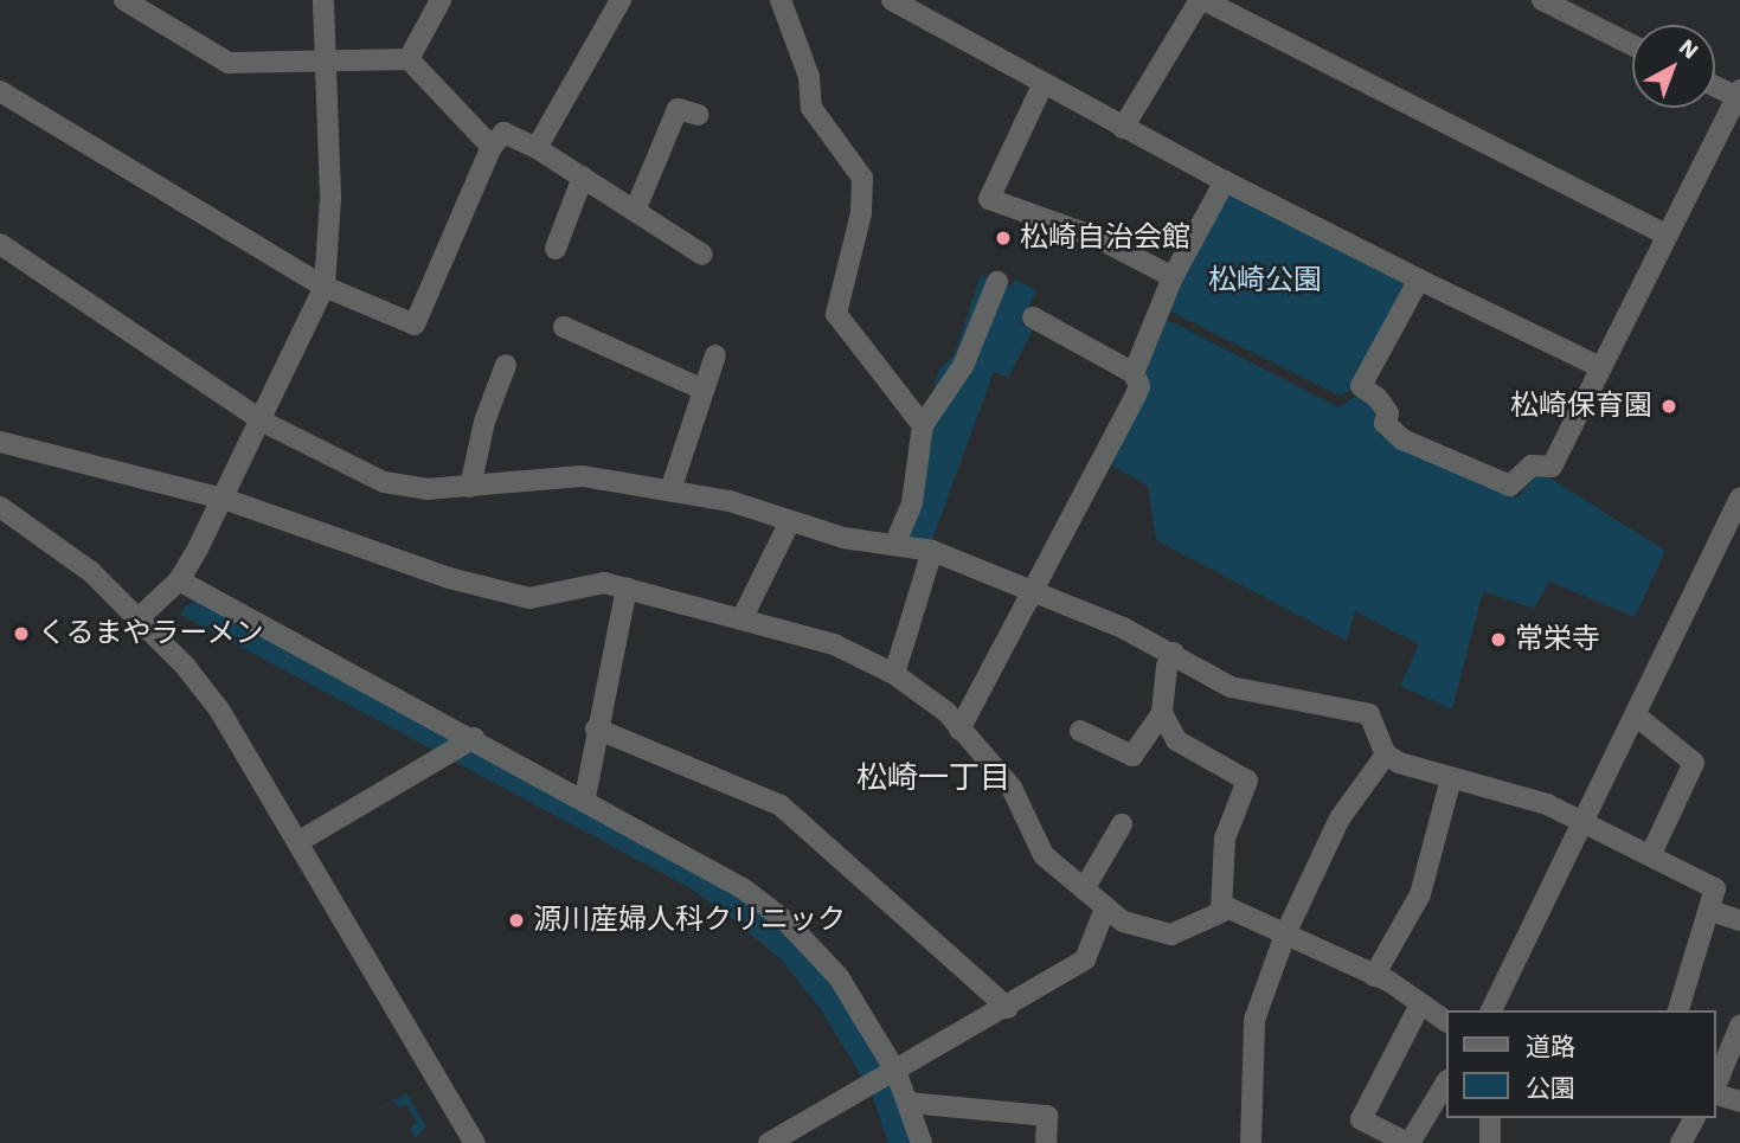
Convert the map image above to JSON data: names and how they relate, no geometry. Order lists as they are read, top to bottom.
{
  "districts": ["松崎一丁目"],
  "parks": ["松崎公園"],
  "places": [
    "松崎自治会館",
    "松崎保育園",
    "くるまやラーメン",
    "常栄寺",
    "源川産婦人科クリニック"
  ],
  "legend": ["道路", "公園"],
  "north": "top right"
}
